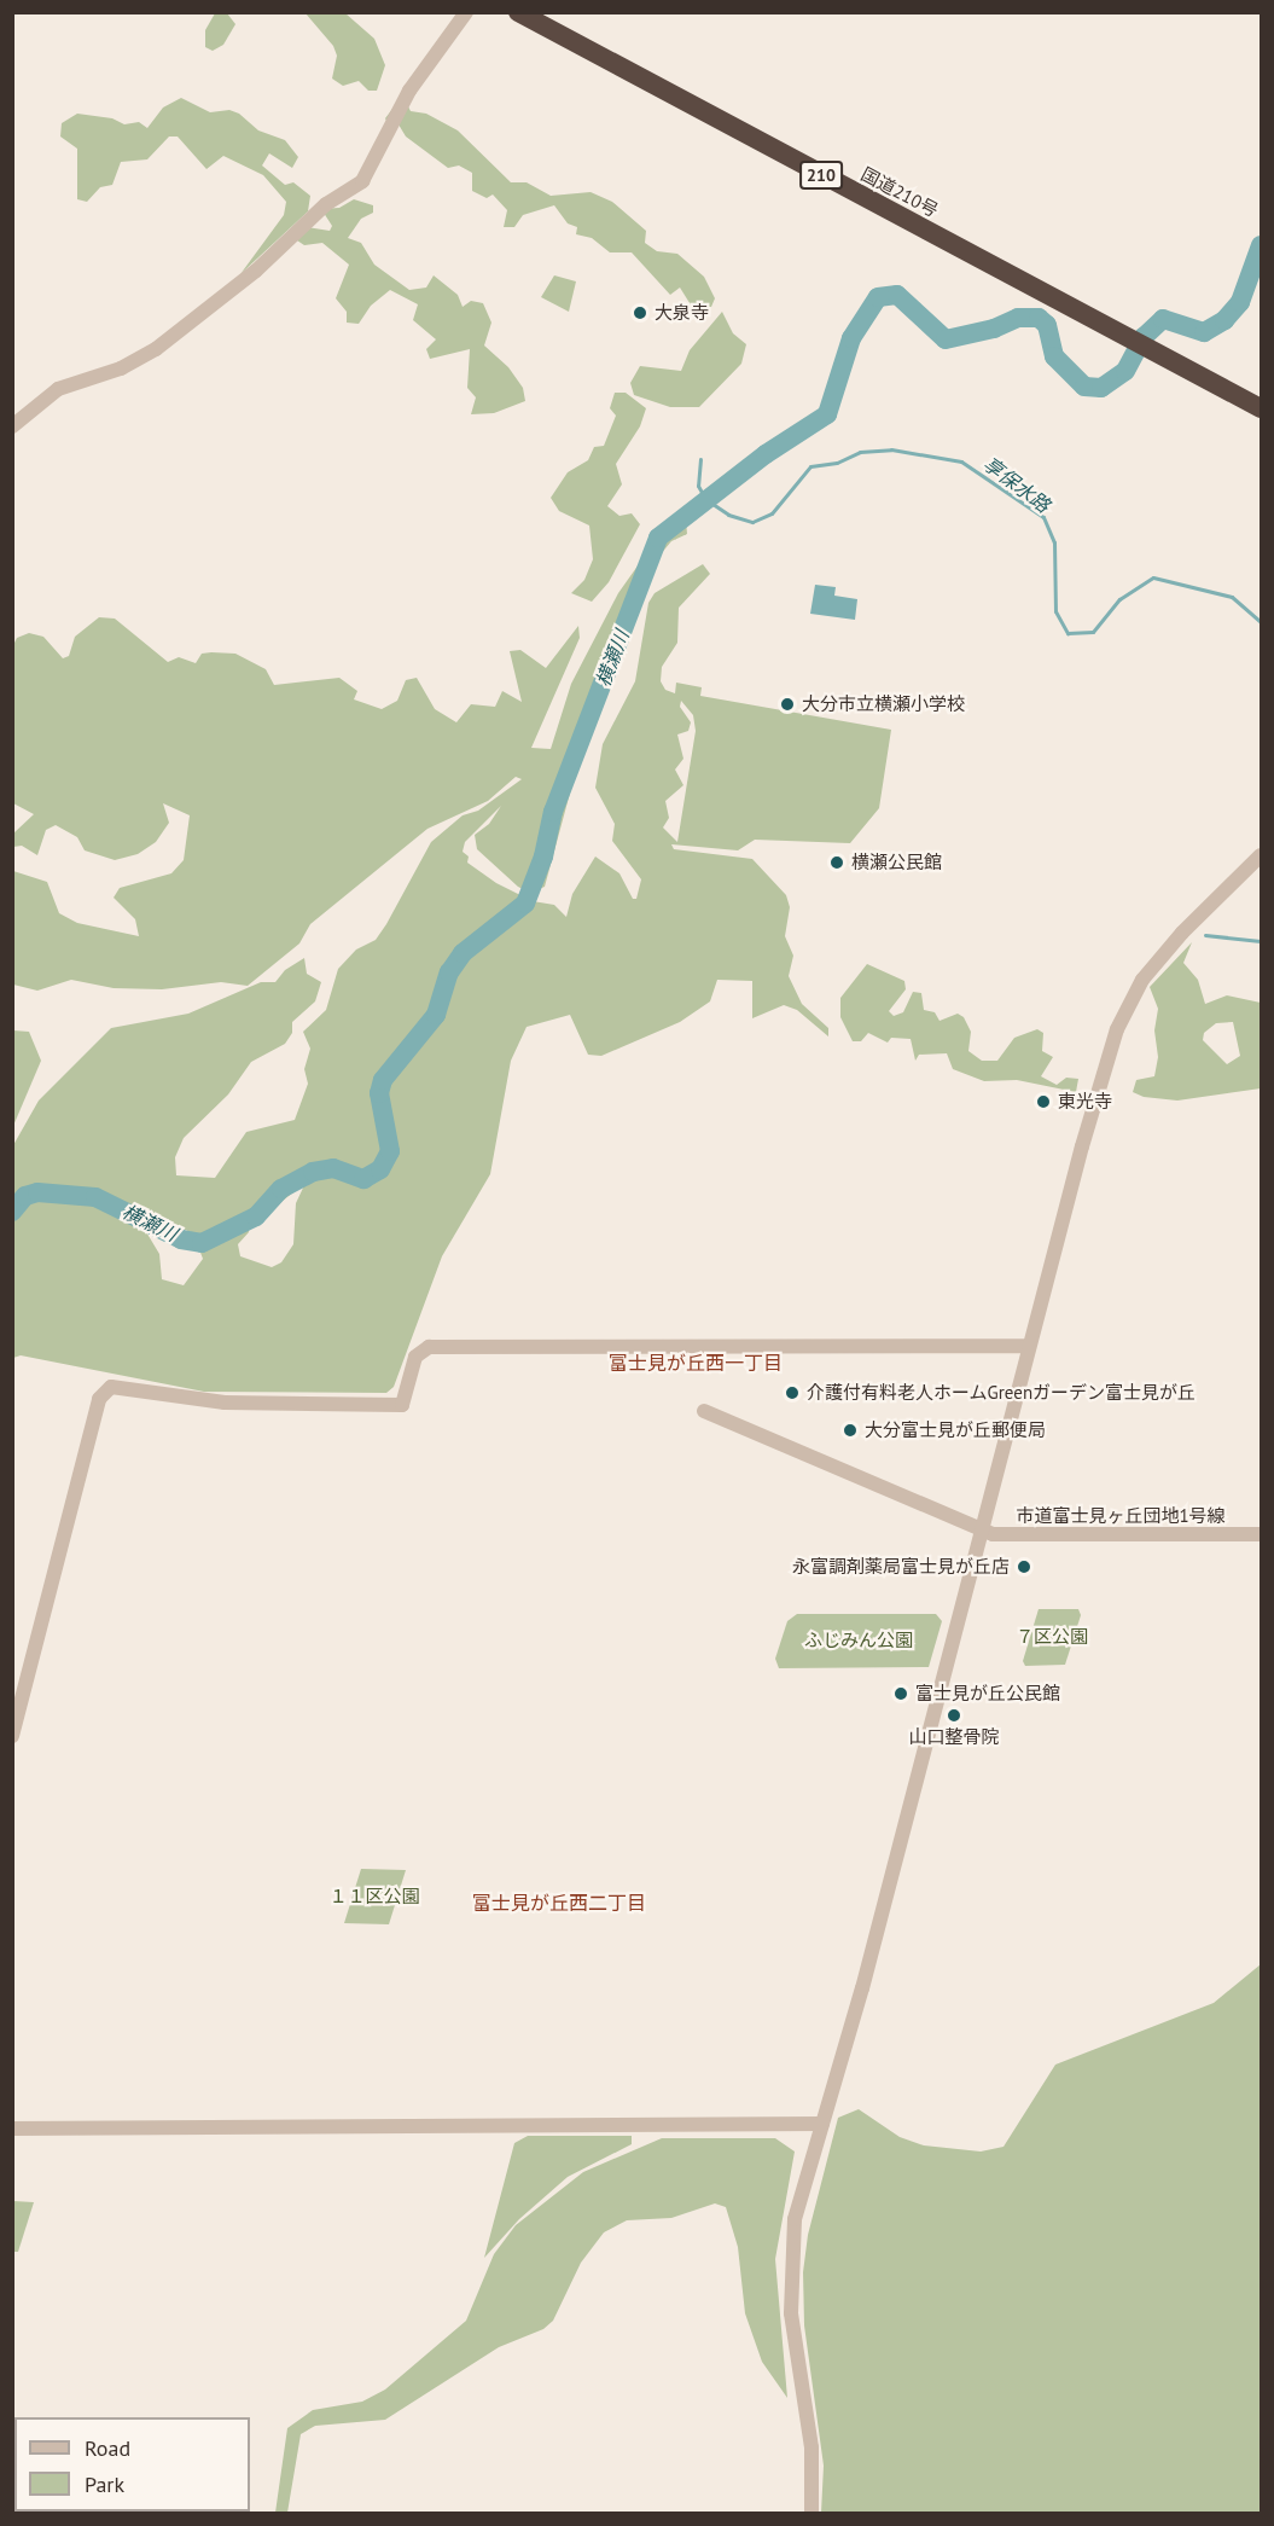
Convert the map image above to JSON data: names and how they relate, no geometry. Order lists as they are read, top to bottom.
{
  "streets": {
    "highway": ["210", "国道210号"],
    "street": ["市道富士見ヶ丘団地1号線"]
  },
  "districts": ["富士見が丘西一丁目", "富士見が丘西二丁目"],
  "water": ["享保水路", "横瀬川"],
  "parks": ["７区公園", "ふじみん公園", "１１区公園"],
  "places": [
    "大泉寺",
    "大分市立横瀬小学校",
    "横瀬公民館",
    "東光寺",
    "介護付有料老人ホームGreenガーデン富士見が丘",
    "大分富士見が丘郵便局",
    "永富調剤薬局富士見が丘店",
    "富士見が丘公民館",
    "山口整骨院"
  ],
  "legend": ["Road", "Park"]
}
